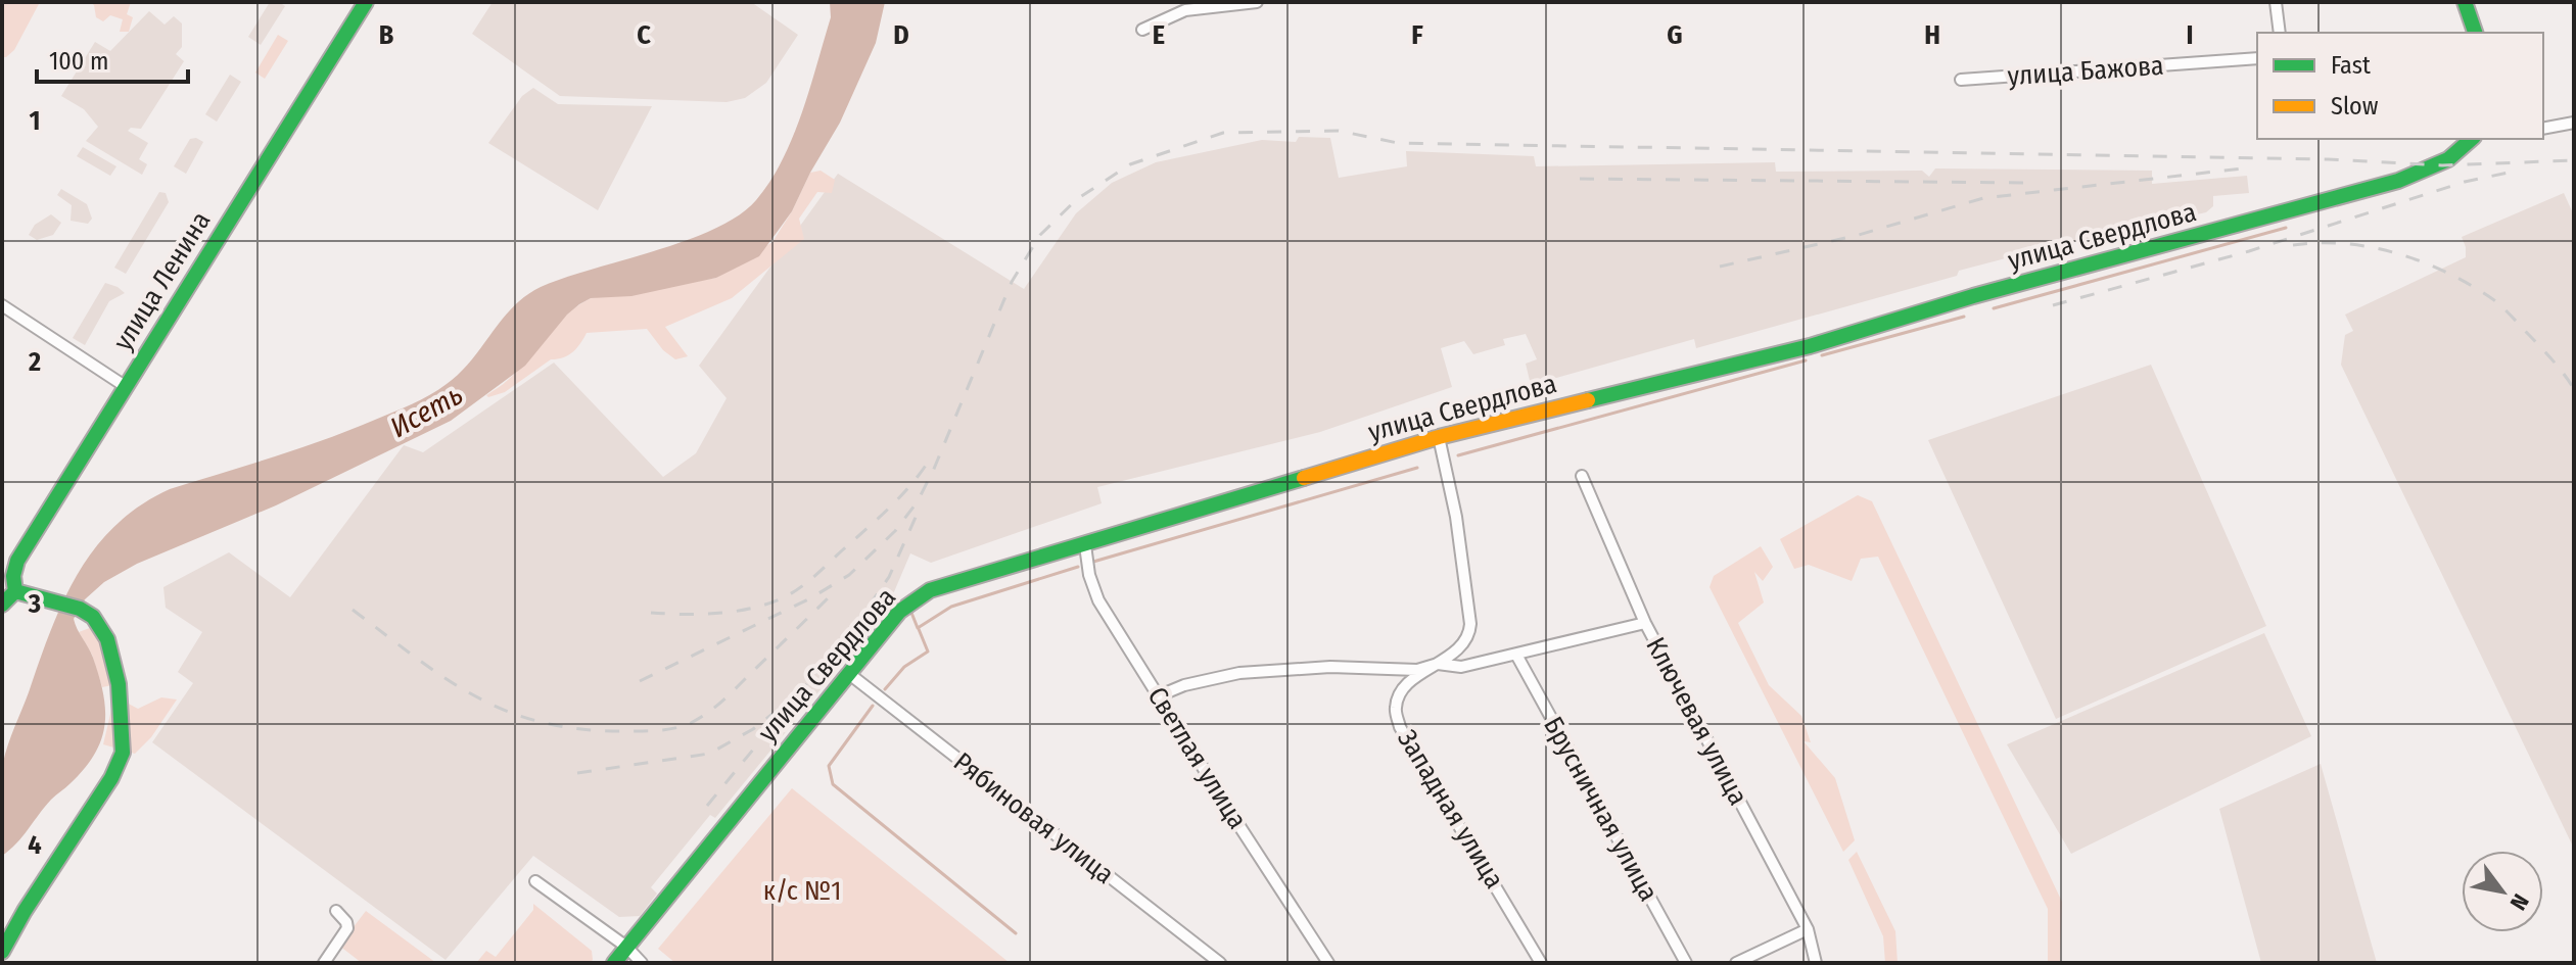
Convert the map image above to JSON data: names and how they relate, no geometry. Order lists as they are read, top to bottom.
{
  "streets": {
    "main road": ["улица Свердлова", "улица Ленина"],
    "street": [
      "улица Бажова",
      "Ключевая улица",
      "Светлая улица",
      "Западная улица",
      "Брусничная улица",
      "Рябиновая улица"
    ]
  },
  "crossings": [
    ["улица Свердлова", "Светлая улица"],
    ["улица Свердлова", "Западная улица"],
    ["улица Свердлова", "Рябиновая улица"]
  ],
  "water": ["Исеть"],
  "parks": ["к/с №1"],
  "legend": ["Fast", "Slow"],
  "scale_bar": "100 m",
  "north": "bottom right",
  "grid": {
    "columns": [
      "B",
      "C",
      "D",
      "E",
      "F",
      "G",
      "H",
      "I"
    ],
    "rows": [
      "1",
      "2",
      "3",
      "4"
    ]
  }
}
